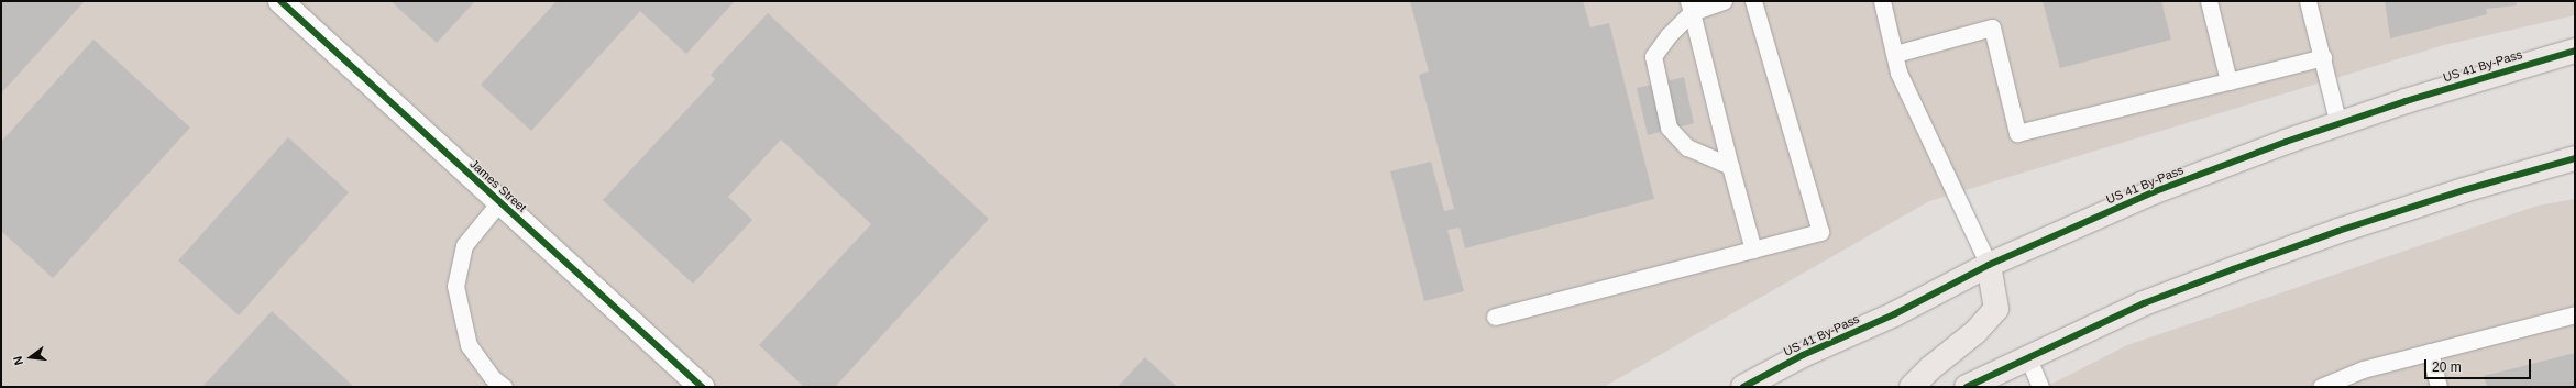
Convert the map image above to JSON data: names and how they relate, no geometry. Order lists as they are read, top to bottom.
{
  "streets": {
    "main road": ["US 41 By-Pass"],
    "street": ["James Street"]
  },
  "scale_bar": "20 m",
  "north": "left"
}
